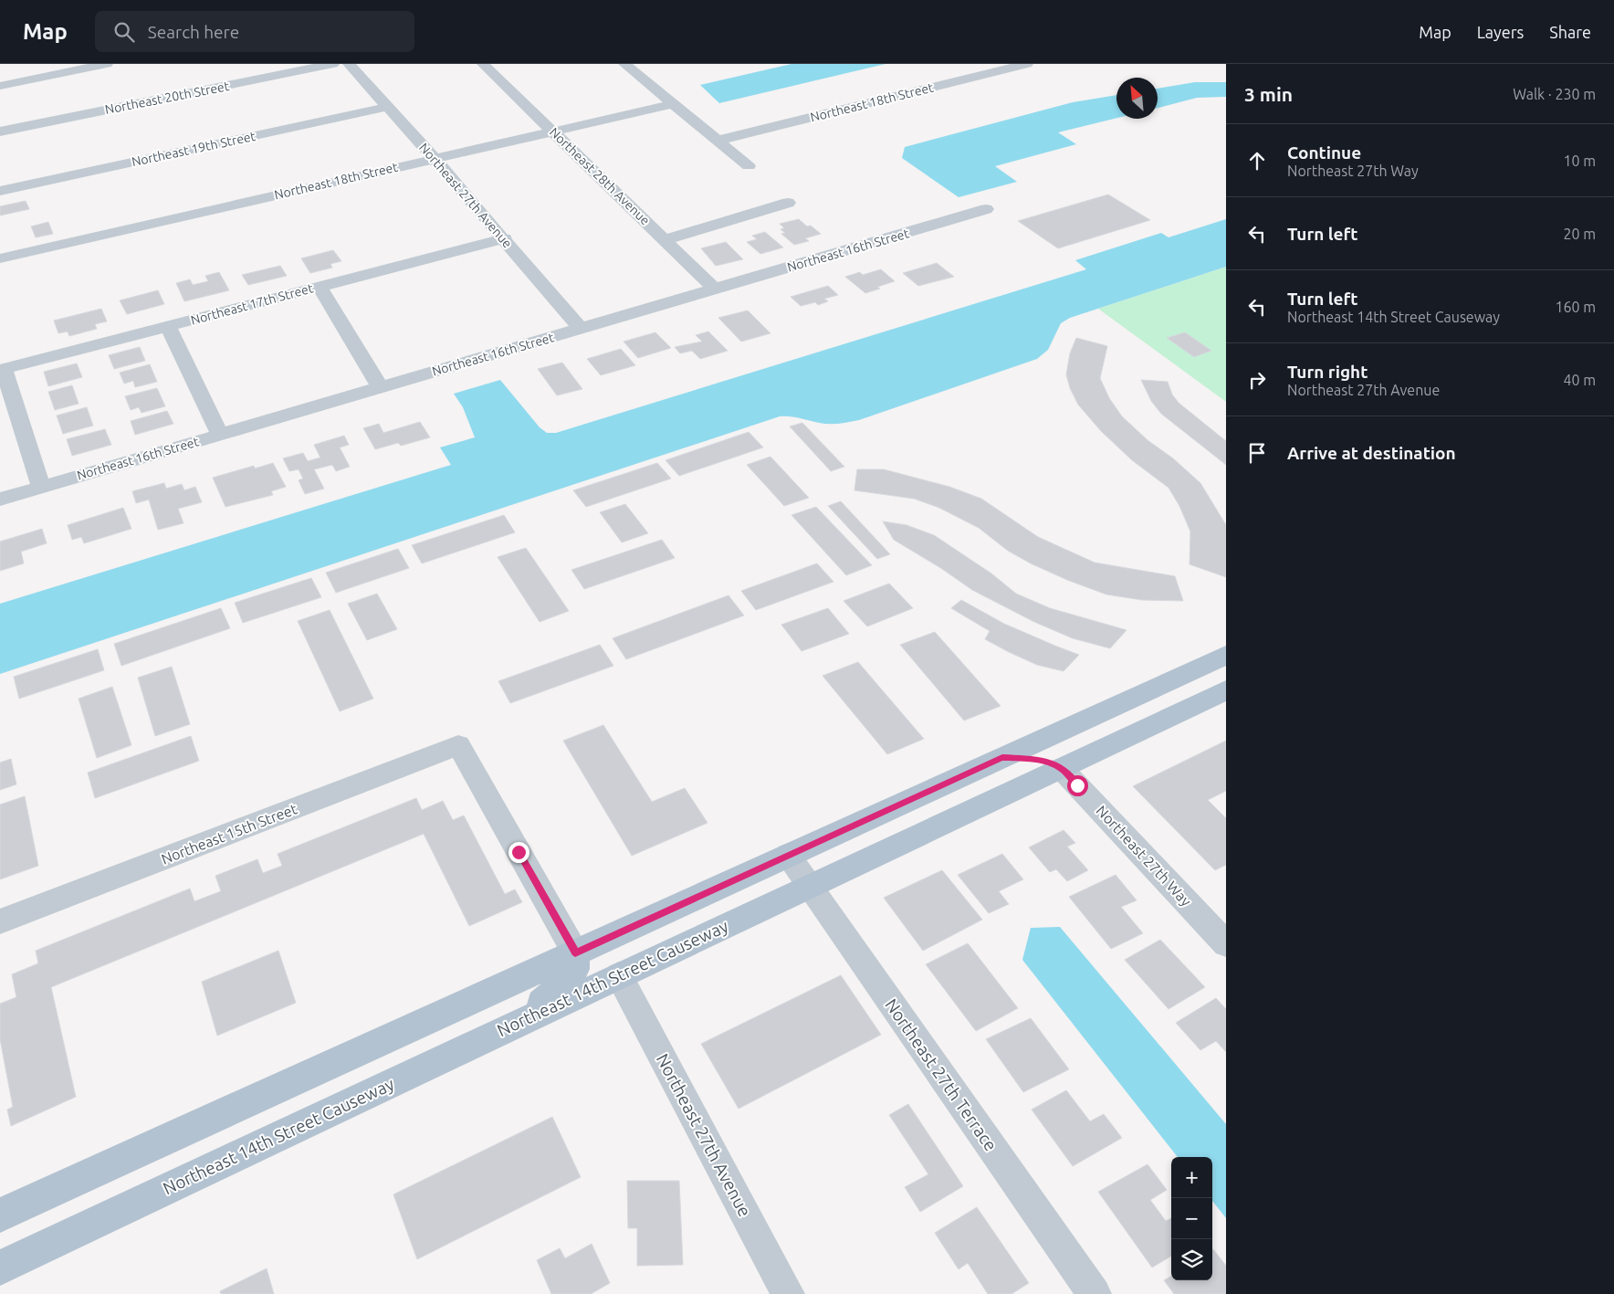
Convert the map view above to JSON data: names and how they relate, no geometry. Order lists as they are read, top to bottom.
{
  "streets": {
    "main road": ["Northeast 14th Street Causeway"],
    "street": [
      "Northeast 20th Street",
      "Northeast 18th Street",
      "Northeast 19th Street",
      "Northeast 28th Avenue",
      "Northeast 27th Avenue",
      "Northeast 16th Street",
      "Northeast 17th Street",
      "Northeast 15th Street",
      "Northeast 27th Way",
      "Northeast 27th Terrace"
    ]
  },
  "crossings": [
    ["Northeast 18th Street", "Northeast 28th Avenue"],
    ["Northeast 18th Street", "Northeast 27th Avenue"],
    ["Northeast 19th Street", "Northeast 27th Avenue"],
    ["Northeast 28th Avenue", "Northeast 16th Street"],
    ["Northeast 27th Avenue", "Northeast 16th Street"],
    ["Northeast 27th Avenue", "Northeast 17th Street"],
    ["Northeast 27th Avenue", "Northeast 14th Street Causeway"],
    ["Northeast 27th Way", "Northeast 14th Street Causeway"],
    ["Northeast 14th Street Causeway", "Northeast 27th Terrace"]
  ],
  "north": "top left",
  "page": {
    "header": "Map",
    "search": "Search here",
    "nav": ["Map", "Layers", "Share"],
    "heading": ["3 min", "Walk · 230 m"],
    "list": [
      ["Continue", "Northeast 27th Way", "10 m"],
      ["Turn left", "20 m"],
      ["Turn left", "Northeast 14th Street Causeway", "160 m"],
      ["Turn right", "Northeast 27th Avenue", "40 m"],
      "Arrive at destination"
    ],
    "map_buttons": ["+", "−"]
  }
}
